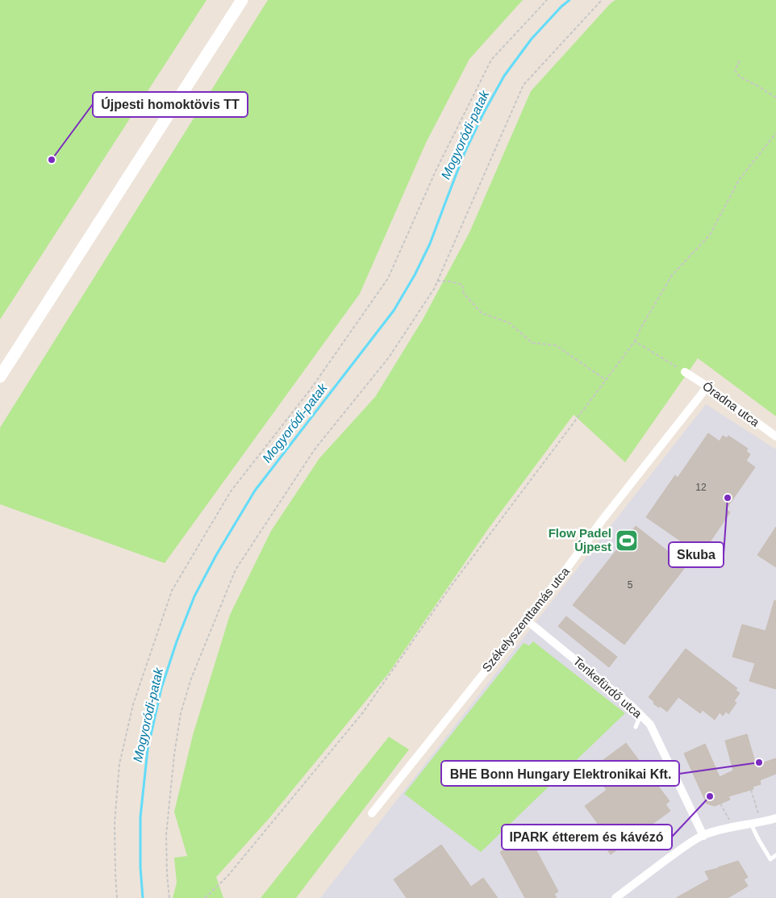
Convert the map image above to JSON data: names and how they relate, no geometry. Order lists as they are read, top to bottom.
{
  "streets": {
    "street": ["Óradna utca", "Székelyszenttamás utca", "Tenkefürdő utca"]
  },
  "crossings": [
    ["Óradna utca", "Székelyszenttamás utca"],
    ["Székelyszenttamás utca", "Tenkefürdő utca"]
  ],
  "water": ["Mogyoródi-patak"],
  "places": {
    "other": [
      "Újpesti homoktövis TT",
      "Skuba",
      "BHE Bonn Hungary Elektronikai Kft.",
      "IPARK étterem és kávézó"
    ],
    "sports": ["Flow Padel Újpest"]
  },
  "house_numbers": ["12", "5"]
}
